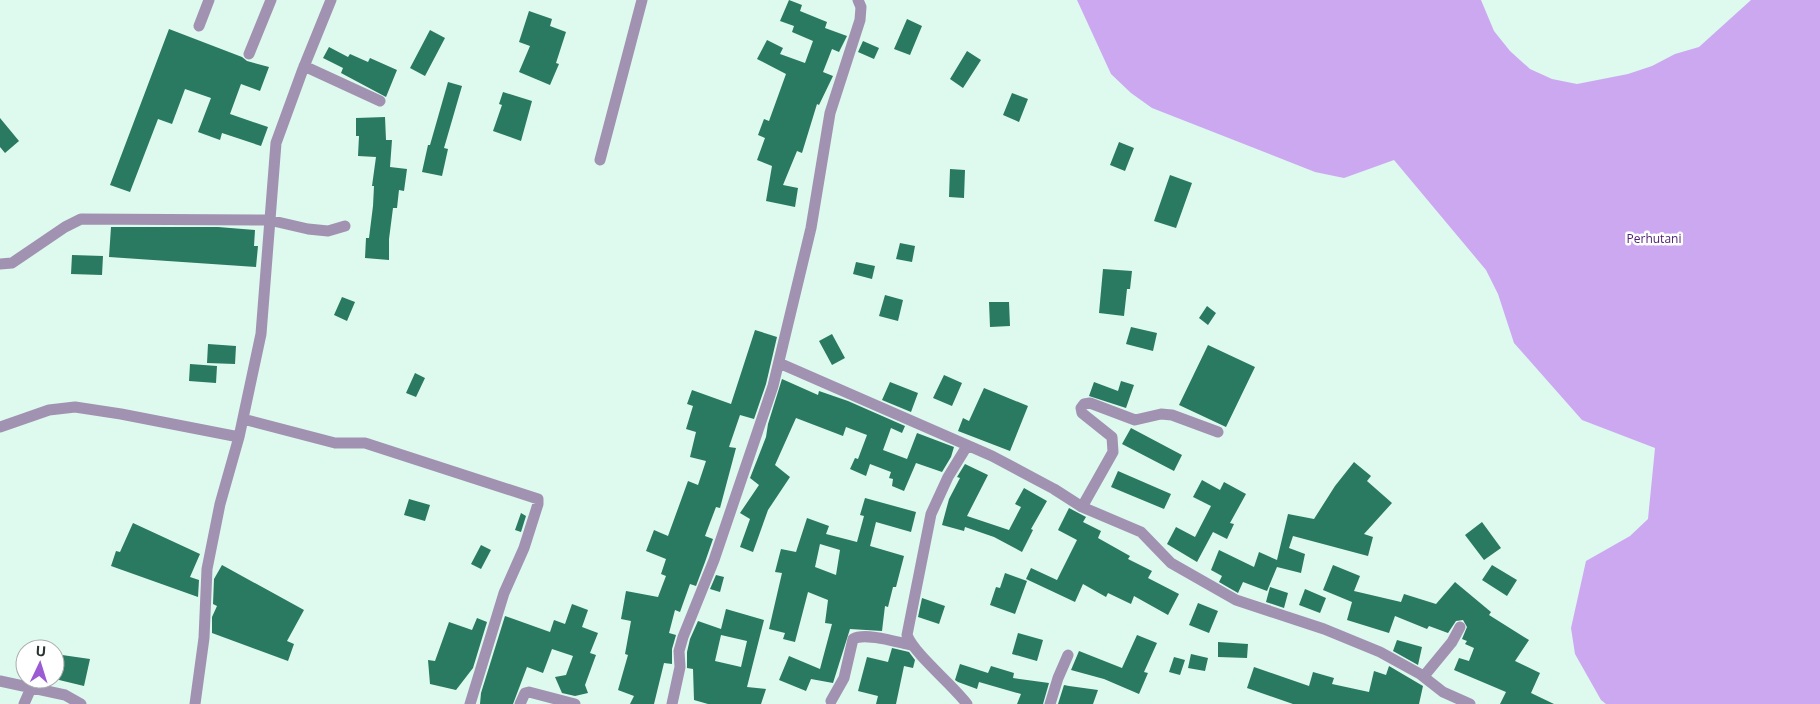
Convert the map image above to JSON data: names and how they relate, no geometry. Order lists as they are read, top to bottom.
{
  "parks": ["Perhutani"],
  "north": "top"
}
